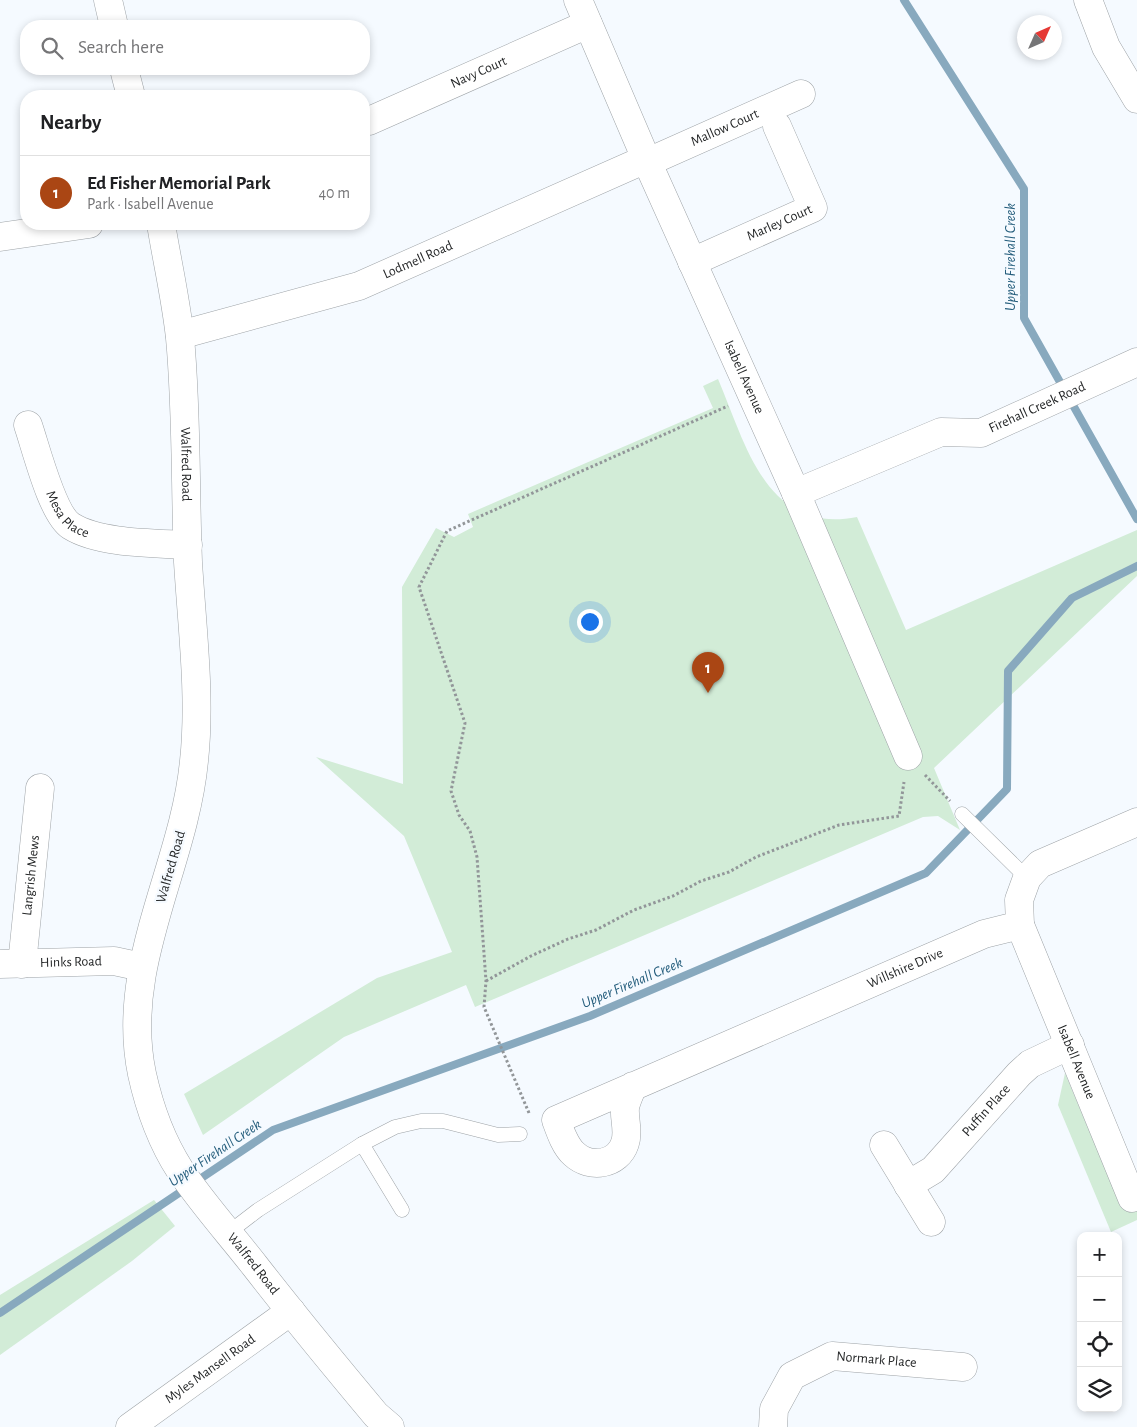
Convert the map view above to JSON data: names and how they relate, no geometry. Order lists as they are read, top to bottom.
{
  "streets": {
    "street": [
      "Navy Court",
      "Mallow Court",
      "Marley Court",
      "Lodmell Road",
      "Isabell Avenue",
      "Firehall Creek Road",
      "Walfred Road",
      "Mesa Place",
      "Langrish Mews",
      "Hinks Road",
      "Willshire Drive",
      "Puffin Place",
      "Normark Place",
      "Myles Mansell Road"
    ]
  },
  "crossings": [
    ["Navy Court", "Isabell Avenue"],
    ["Mallow Court", "Lodmell Road"],
    ["Mallow Court", "Isabell Avenue"],
    ["Marley Court", "Isabell Avenue"],
    ["Lodmell Road", "Isabell Avenue"],
    ["Lodmell Road", "Walfred Road"],
    ["Isabell Avenue", "Firehall Creek Road"],
    ["Isabell Avenue", "Willshire Drive"],
    ["Isabell Avenue", "Puffin Place"],
    ["Walfred Road", "Mesa Place"],
    ["Walfred Road", "Hinks Road"],
    ["Walfred Road", "Myles Mansell Road"],
    ["Langrish Mews", "Hinks Road"]
  ],
  "water": ["Upper Firehall Creek"],
  "north": "top right",
  "page": {
    "search": "Search here",
    "heading": "Nearby",
    "list": [
      {
        "mark": "1",
        "name": "Ed Fisher Memorial Park",
        "note": "Park · Isabell Avenue",
        "value": "40 m"
      }
    ],
    "pins": "1",
    "map_buttons": ["+", "−"]
  }
}
